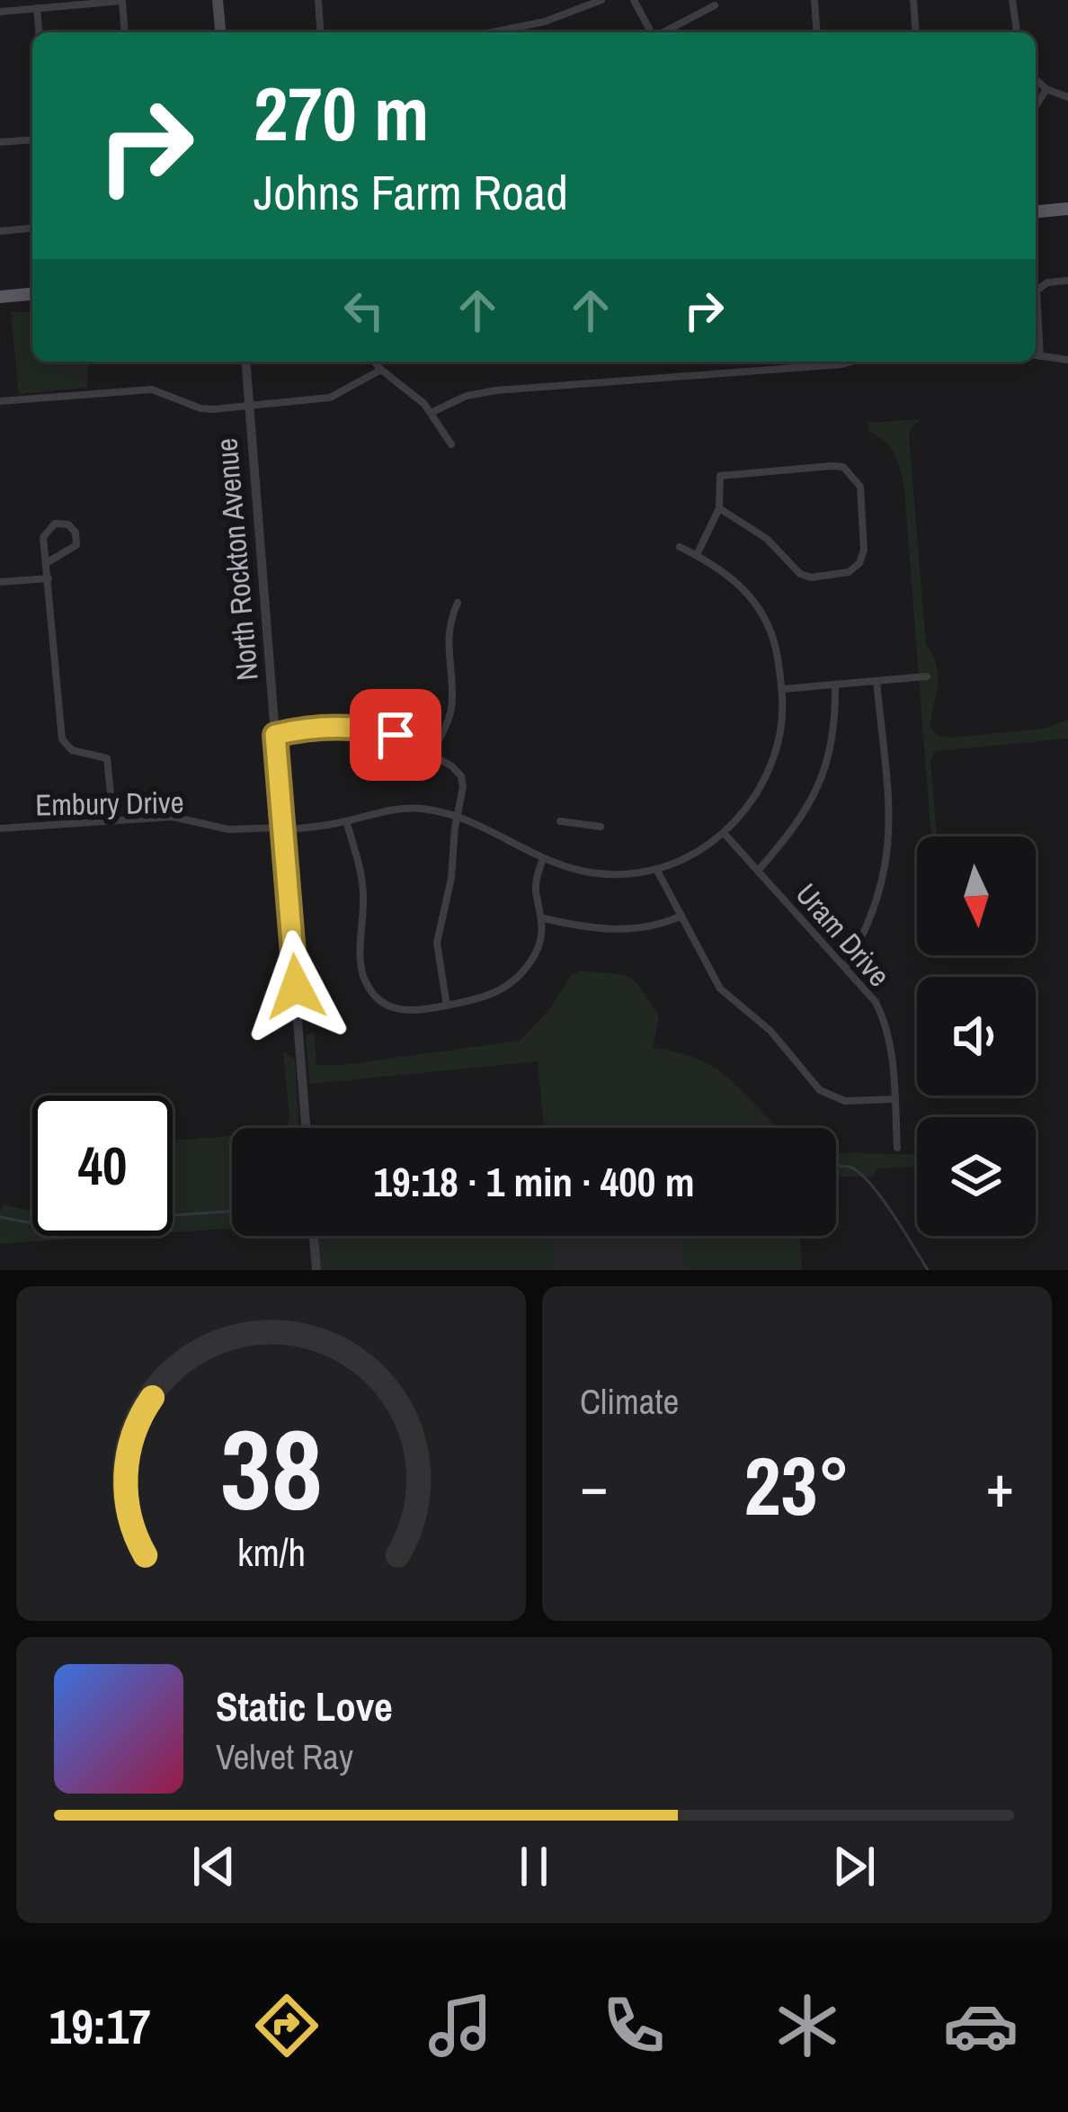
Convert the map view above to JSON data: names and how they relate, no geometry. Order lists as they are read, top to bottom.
{
  "streets": {
    "street": ["North Rockton Avenue", "Embury Drive", "Uram Drive"]
  },
  "crossings": [
    ["North Rockton Avenue", "Embury Drive"],
    ["Embury Drive", "Uram Drive"]
  ],
  "north": "bottom",
  "page": {
    "turn": ["270 m", "Johns Farm Road"],
    "limit": "40",
    "trip": "19:18 · 1 min · 400 m",
    "tile": "Climate",
    "heat": ["−", "23°", "+"],
    "song": ["Static Love", "Velvet Ray"],
    "tabs": "19:17",
    "gauge": ["38", "km/h"]
  }
}
